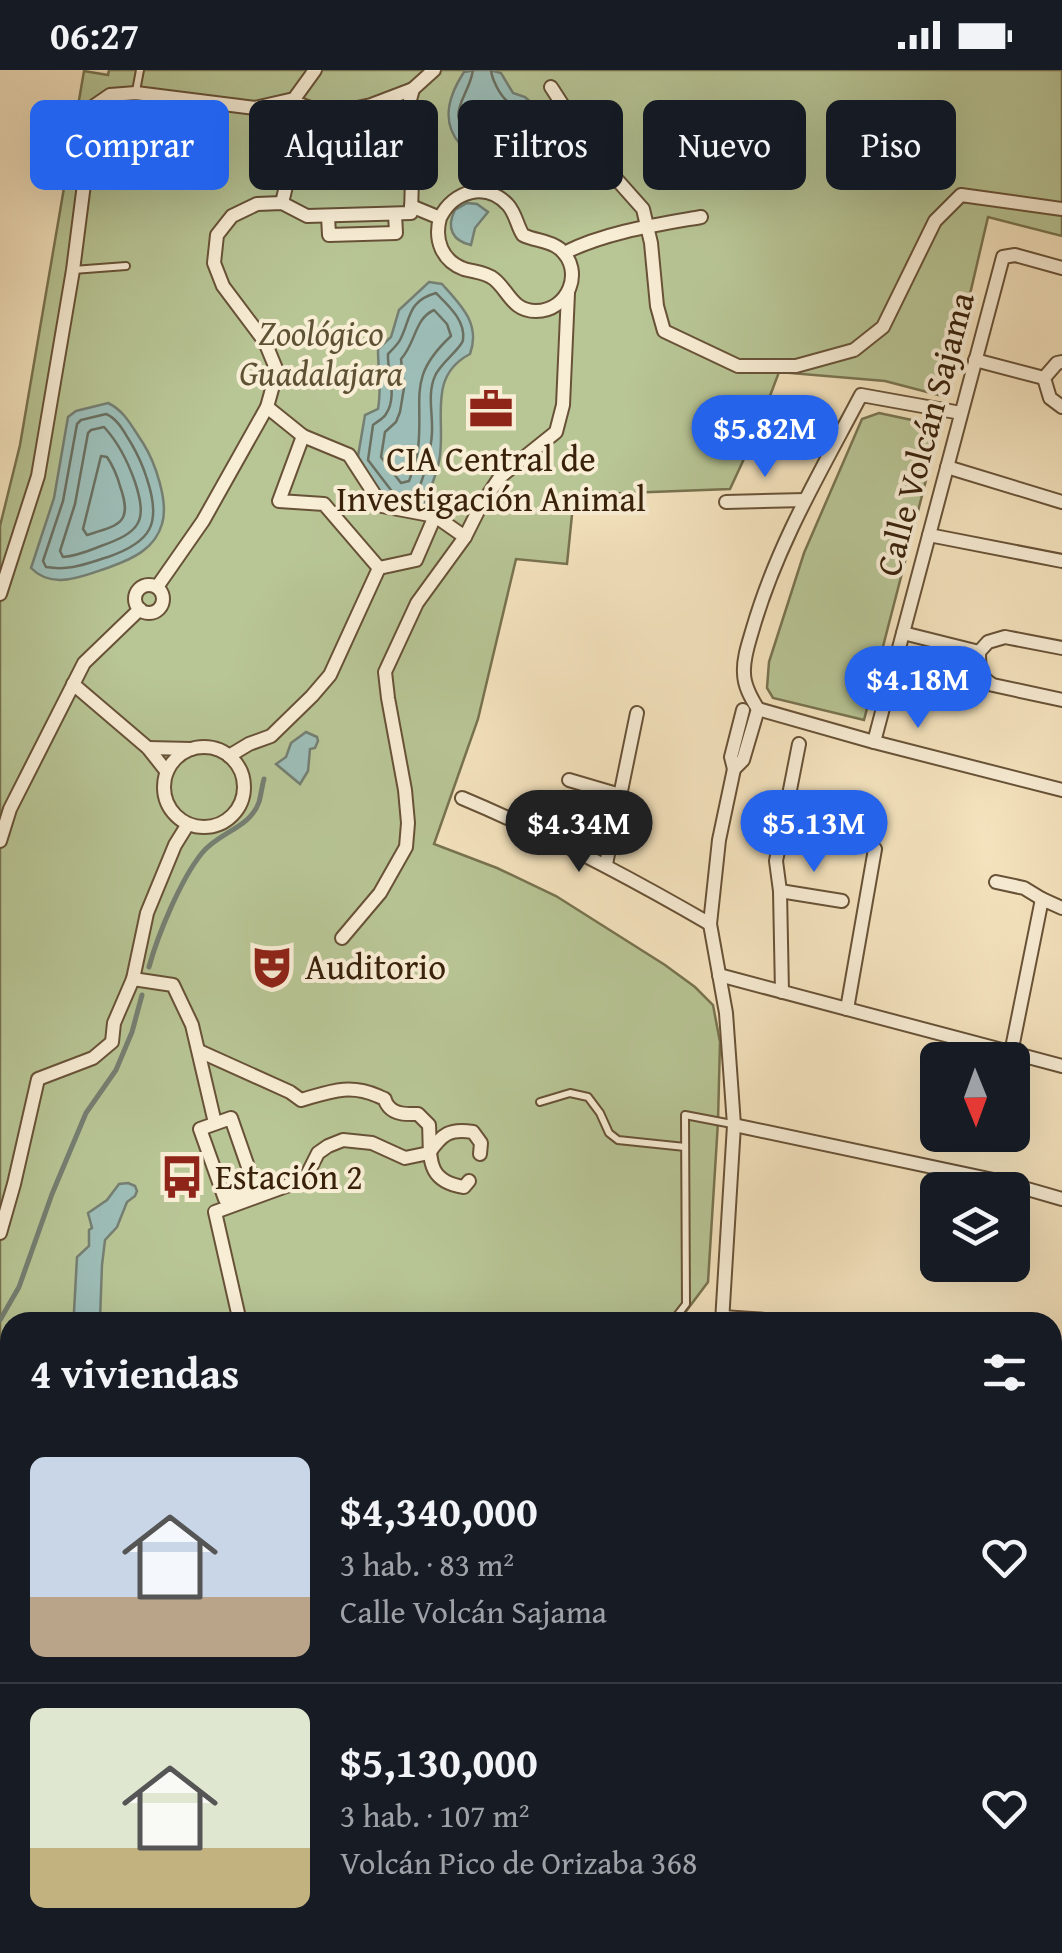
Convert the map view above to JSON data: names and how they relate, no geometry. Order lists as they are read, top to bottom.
{
  "streets": {
    "street": ["Calle Volcán Sajama"]
  },
  "parks": ["Zoológico Guadalajara"],
  "places": {
    "office": ["CIA Central de Investigación Animal"],
    "theatre": ["Auditorio"],
    "bus stop": ["Estación 2"]
  },
  "north": "bottom",
  "page": {
    "status": "06:27",
    "chip": [
      "Comprar",
      "Alquilar",
      "Filtros",
      "Nuevo",
      "Piso"
    ],
    "price": [
      "$5.82M",
      "$4.18M",
      "$4.34M",
      "$5.13M"
    ],
    "heading": "4 viviendas",
    "list": [
      {
        "name": "$4,340,000",
        "note": "3 hab. · 83 m² · Calle Volcán Sajama"
      },
      {
        "name": "$5,130,000",
        "note": "3 hab. · 107 m² · Volcán Pico de Orizaba 368"
      }
    ]
  }
}
